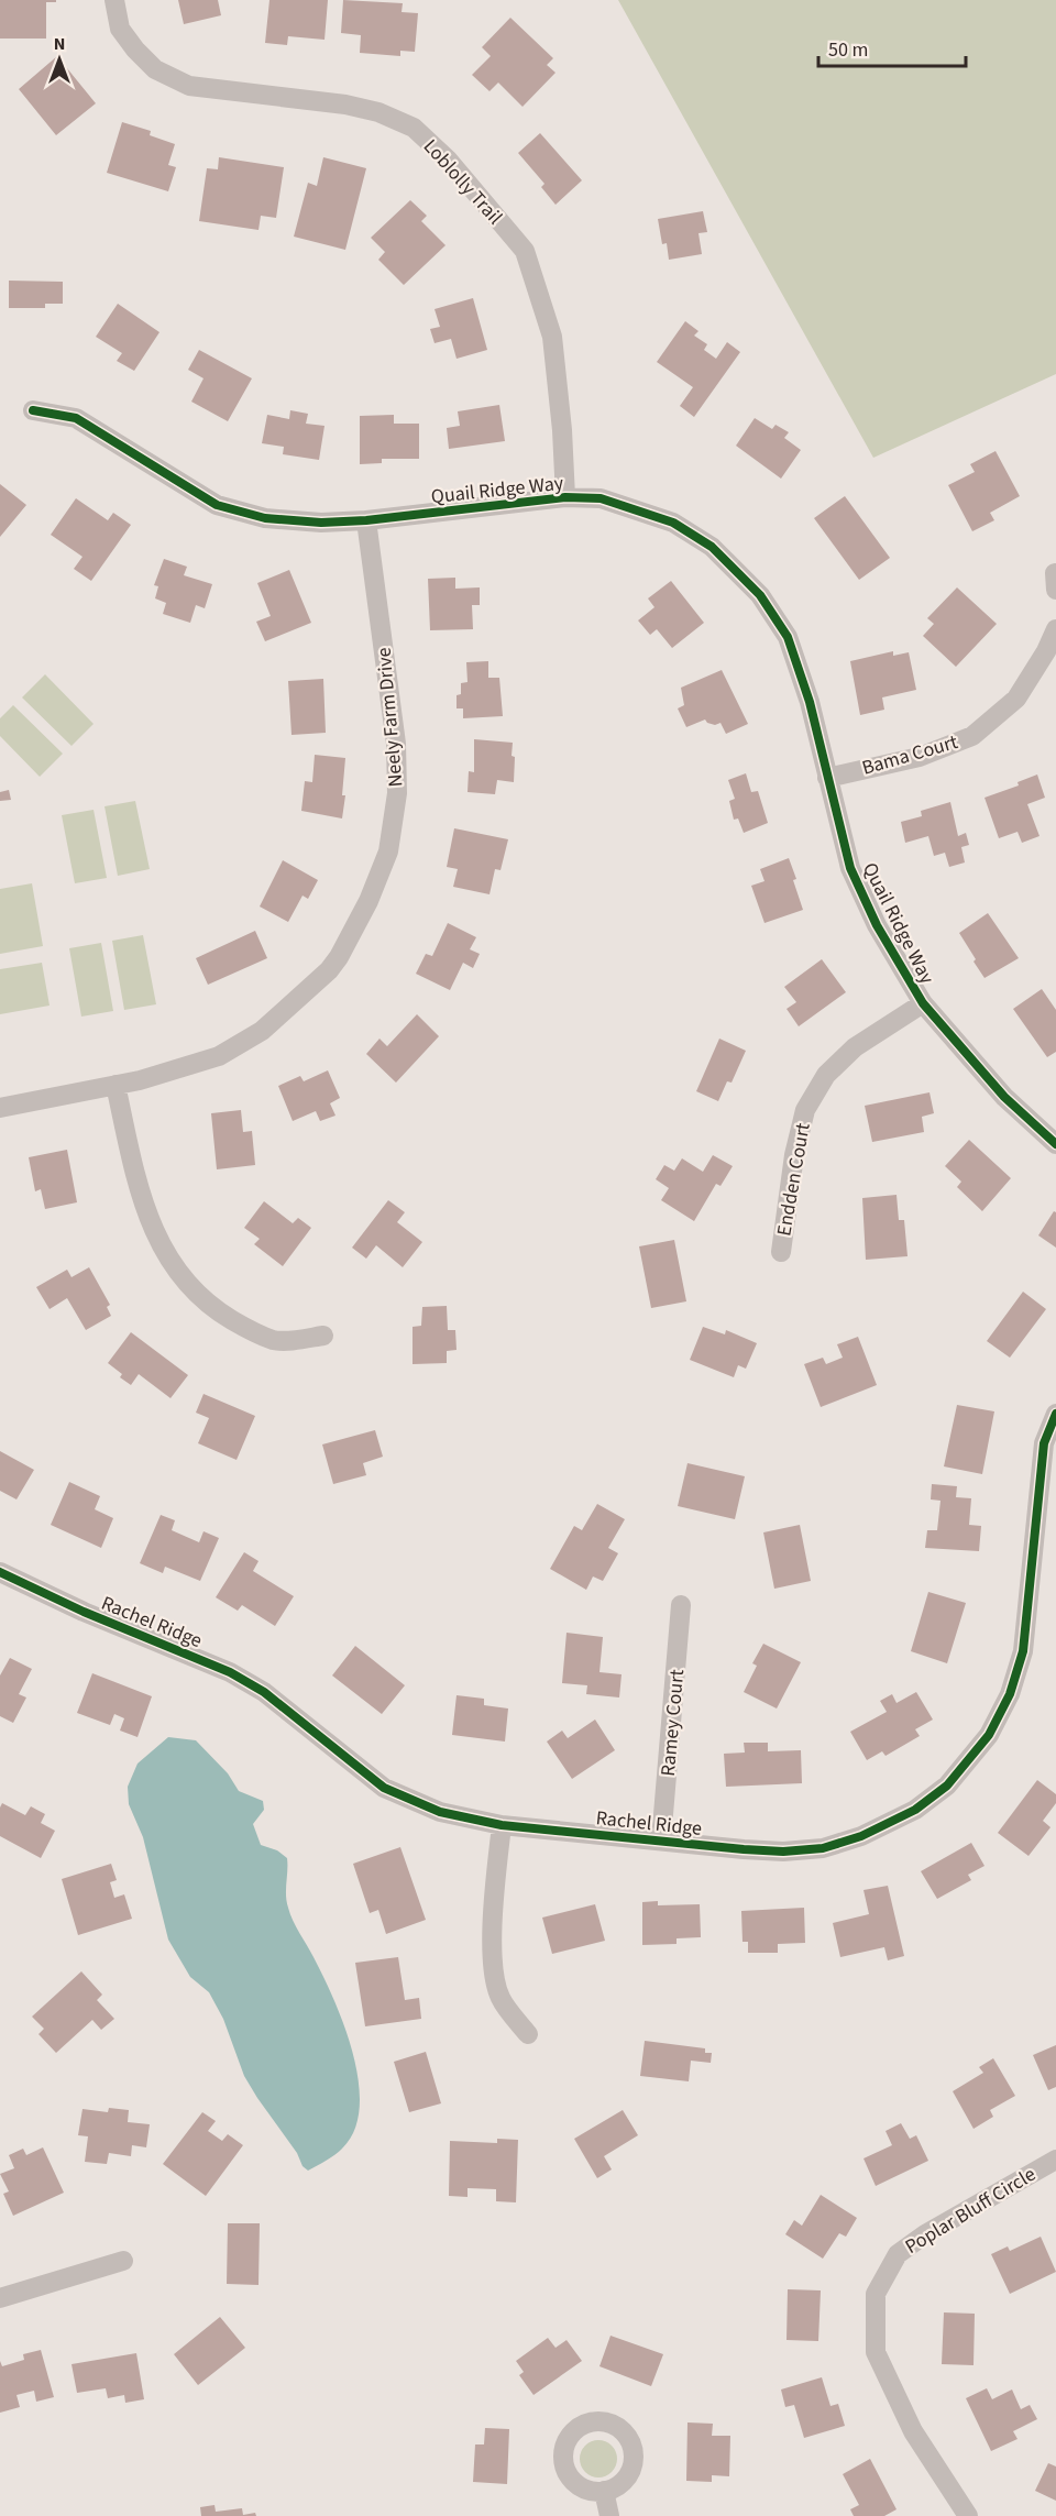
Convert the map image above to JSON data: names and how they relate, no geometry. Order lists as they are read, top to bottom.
{
  "streets": {
    "street": [
      "Loblolly Trail",
      "Quail Ridge Way",
      "Neely Farm Drive",
      "Bama Court",
      "Endden Court",
      "Rachel Ridge",
      "Ramey Court",
      "Poplar Bluff Circle"
    ]
  },
  "crossings": [
    ["Loblolly Trail", "Quail Ridge Way"],
    ["Quail Ridge Way", "Neely Farm Drive"],
    ["Quail Ridge Way", "Bama Court"],
    ["Quail Ridge Way", "Endden Court"],
    ["Rachel Ridge", "Ramey Court"]
  ],
  "scale_bar": "50 m",
  "north": "top"
}
